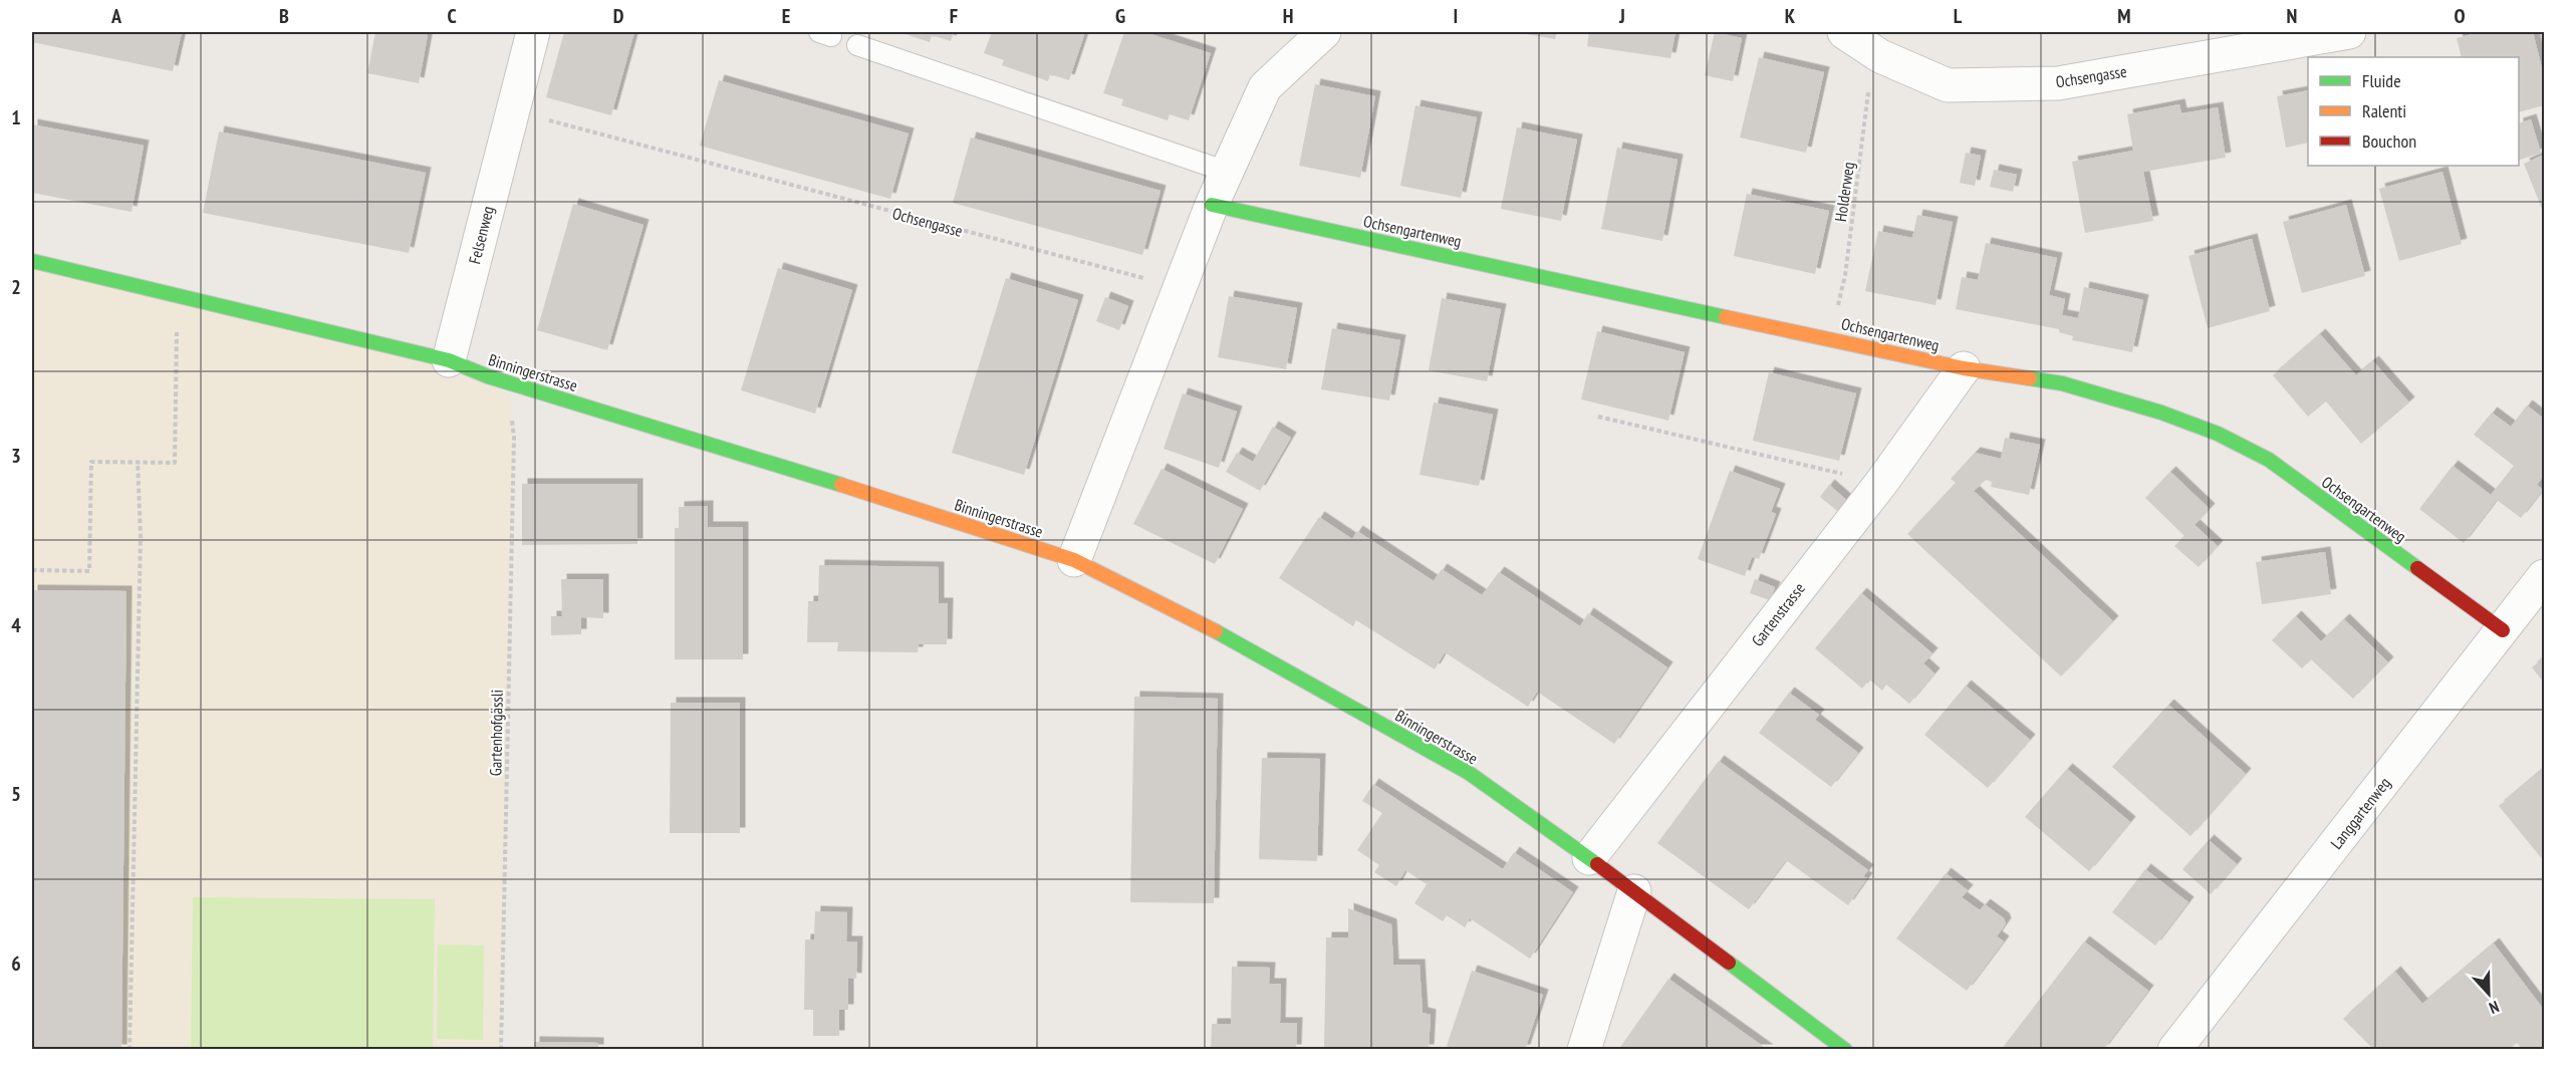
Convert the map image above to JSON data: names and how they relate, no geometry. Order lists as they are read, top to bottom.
{
  "streets": {
    "street": [
      "Ochsengasse",
      "Ochsengartenweg",
      "Felsenweg",
      "Binningerstrasse",
      "Gartenstrasse",
      "Langgartenweg"
    ],
    "path": ["Holderweg", "Gartenhofgässli"]
  },
  "crossings": [
    ["Ochsengasse", "Felsenweg"],
    ["Ochsengartenweg", "Gartenstrasse"],
    ["Ochsengartenweg", "Langgartenweg"],
    ["Felsenweg", "Binningerstrasse"],
    ["Binningerstrasse", "Gartenstrasse"]
  ],
  "legend": ["Fluide", "Ralenti", "Bouchon"],
  "north": "bottom",
  "grid": {
    "columns": [
      "A",
      "B",
      "C",
      "D",
      "E",
      "F",
      "G",
      "H",
      "I",
      "J",
      "K",
      "L",
      "M",
      "N",
      "O"
    ],
    "rows": [
      "1",
      "2",
      "3",
      "4",
      "5",
      "6"
    ]
  }
}
